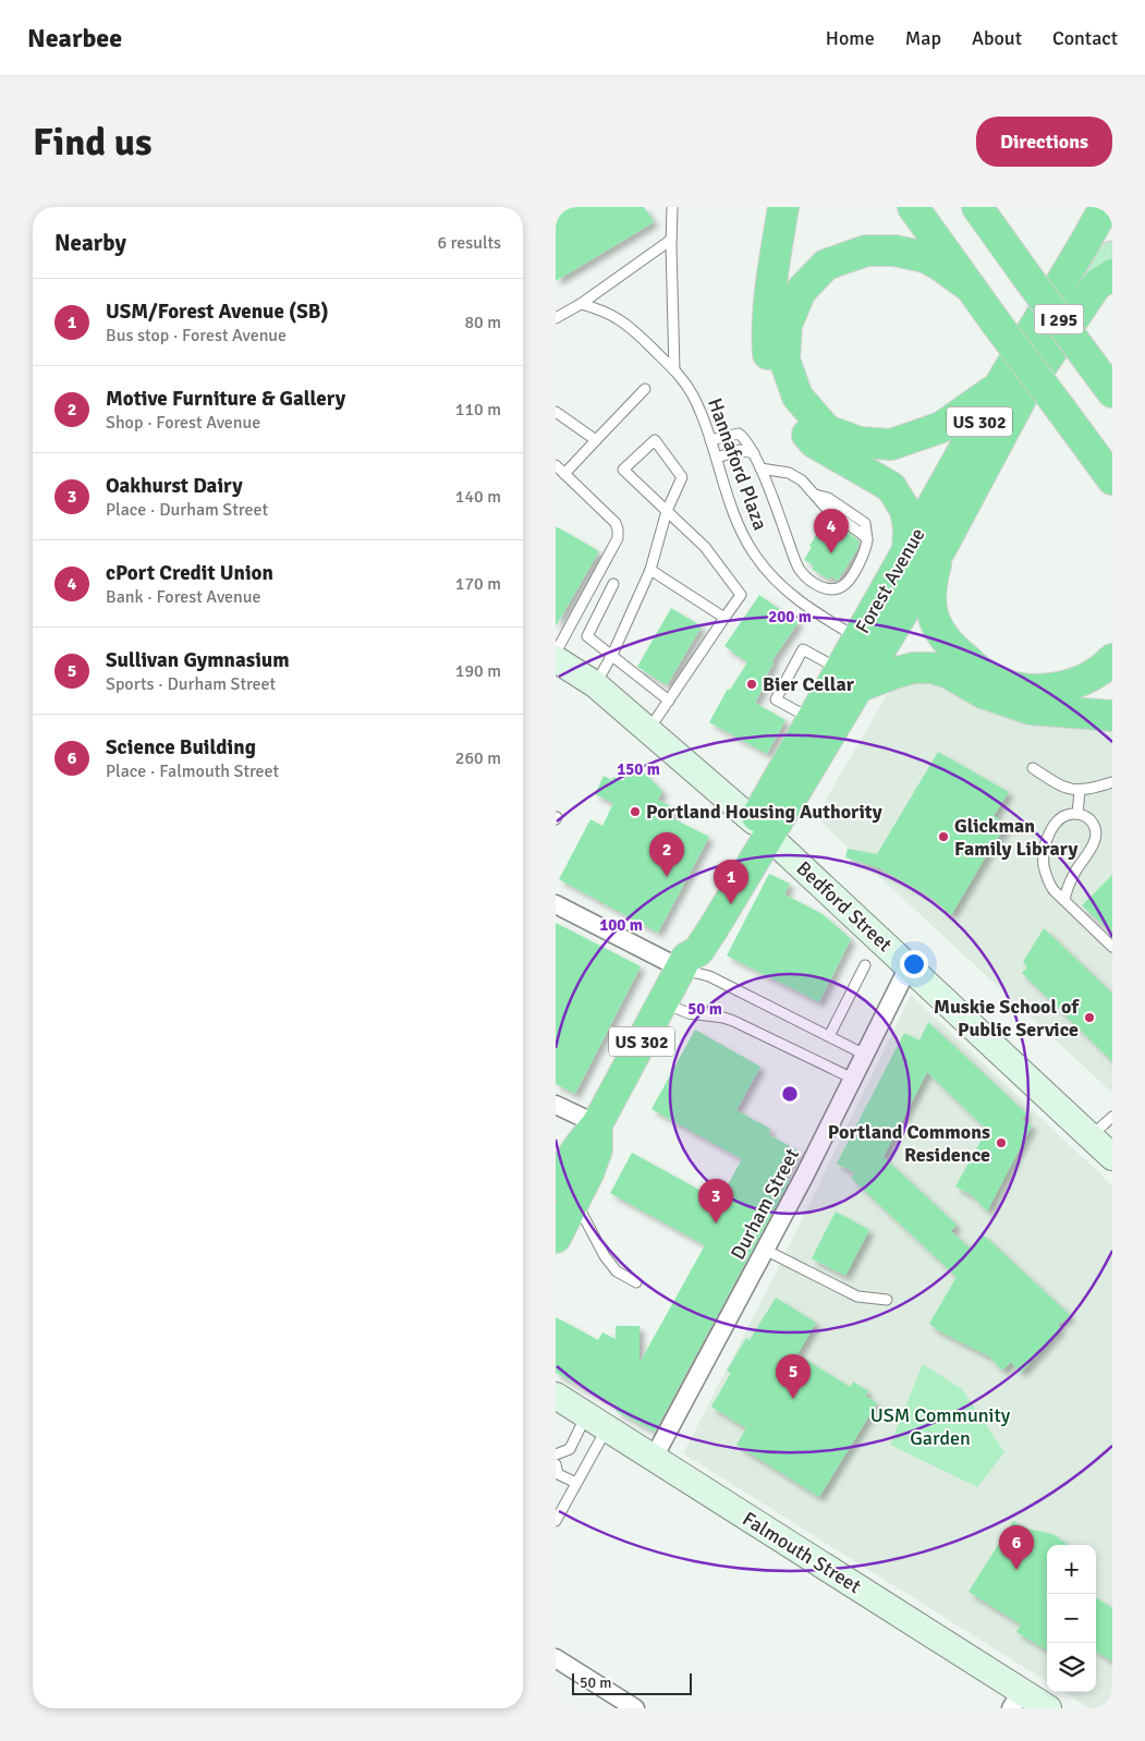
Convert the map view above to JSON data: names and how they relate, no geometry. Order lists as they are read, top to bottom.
{
  "streets": {
    "highway": ["I 295", "US 302", "Forest Avenue"],
    "street": ["Bedford Street", "Durham Street", "Falmouth Street"],
    "lane": ["Hannaford Plaza"]
  },
  "crossings": [
    ["Hannaford Plaza", "Forest Avenue"],
    ["Forest Avenue", "Bedford Street"],
    ["Bedford Street", "Durham Street"],
    ["Durham Street", "Falmouth Street"]
  ],
  "parks": ["USM Community Garden"],
  "places": [
    "Bier Cellar",
    "Portland Housing Authority",
    "Glickman Family Library",
    "Muskie School of Public Service",
    "Portland Commons Residence"
  ],
  "scale_bar": "50 m",
  "page": {
    "header": "Nearbee",
    "nav": [
      "Home",
      "Map",
      "About",
      "Contact"
    ],
    "buttons": "Directions",
    "title": "Find us",
    "heading": ["Nearby", "6 results"],
    "list": [
      {
        "mark": "1",
        "name": "USM/Forest Avenue (SB)",
        "note": "Bus stop · Forest Avenue",
        "value": "80 m"
      },
      {
        "mark": "2",
        "name": "Motive Furniture & Gallery",
        "note": "Shop · Forest Avenue",
        "value": "110 m"
      },
      {
        "mark": "3",
        "name": "Oakhurst Dairy",
        "note": "Place · Durham Street",
        "value": "140 m"
      },
      {
        "mark": "4",
        "name": "cPort Credit Union",
        "note": "Bank · Forest Avenue",
        "value": "170 m"
      },
      {
        "mark": "5",
        "name": "Sullivan Gymnasium",
        "note": "Sports · Durham Street",
        "value": "190 m"
      },
      {
        "mark": "6",
        "name": "Science Building",
        "note": "Place · Falmouth Street",
        "value": "260 m"
      }
    ],
    "pins": [
      "4",
      "2",
      "1",
      "3",
      "5",
      "6"
    ],
    "map_buttons": ["+", "−"],
    "scale": "50 m"
  },
  "rings": [
    "200 m",
    "150 m",
    "100 m",
    "50 m"
  ]
}
